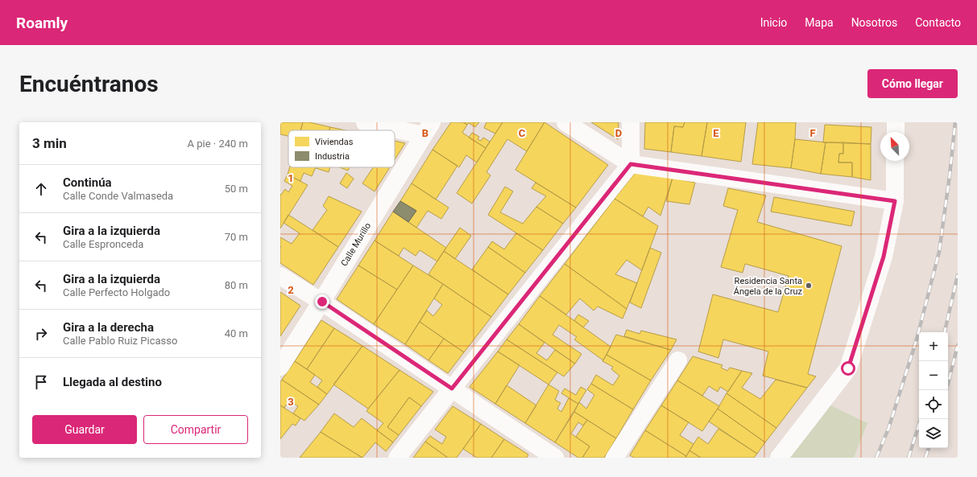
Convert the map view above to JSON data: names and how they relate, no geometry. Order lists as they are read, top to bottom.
{
  "streets": {
    "street": ["Calle Murillo"]
  },
  "places": ["Residencia Santa Ángela de la Cruz"],
  "legend": ["Viviendas", "Industria"],
  "north": "top left",
  "page": {
    "header": "Roamly",
    "nav": [
      "Inicio",
      "Mapa",
      "Nosotros",
      "Contacto"
    ],
    "buttons": [
      "Cómo llegar",
      ["Guardar", "Compartir"]
    ],
    "title": "Encuéntranos",
    "heading": ["3 min", "A pie · 240 m"],
    "list": [
      ["Continúa", "Calle Conde Valmaseda", "50 m"],
      ["Gira a la izquierda", "Calle Espronceda", "70 m"],
      ["Gira a la izquierda", "Calle Perfecto Holgado", "80 m"],
      ["Gira a la derecha", "Calle Pablo Ruiz Picasso", "40 m"],
      "Llegada al destino"
    ],
    "map_buttons": ["+", "−"]
  },
  "grid": {
    "columns": [
      "B",
      "C",
      "D",
      "E",
      "F"
    ],
    "rows": ["1", "2", "3"]
  }
}
